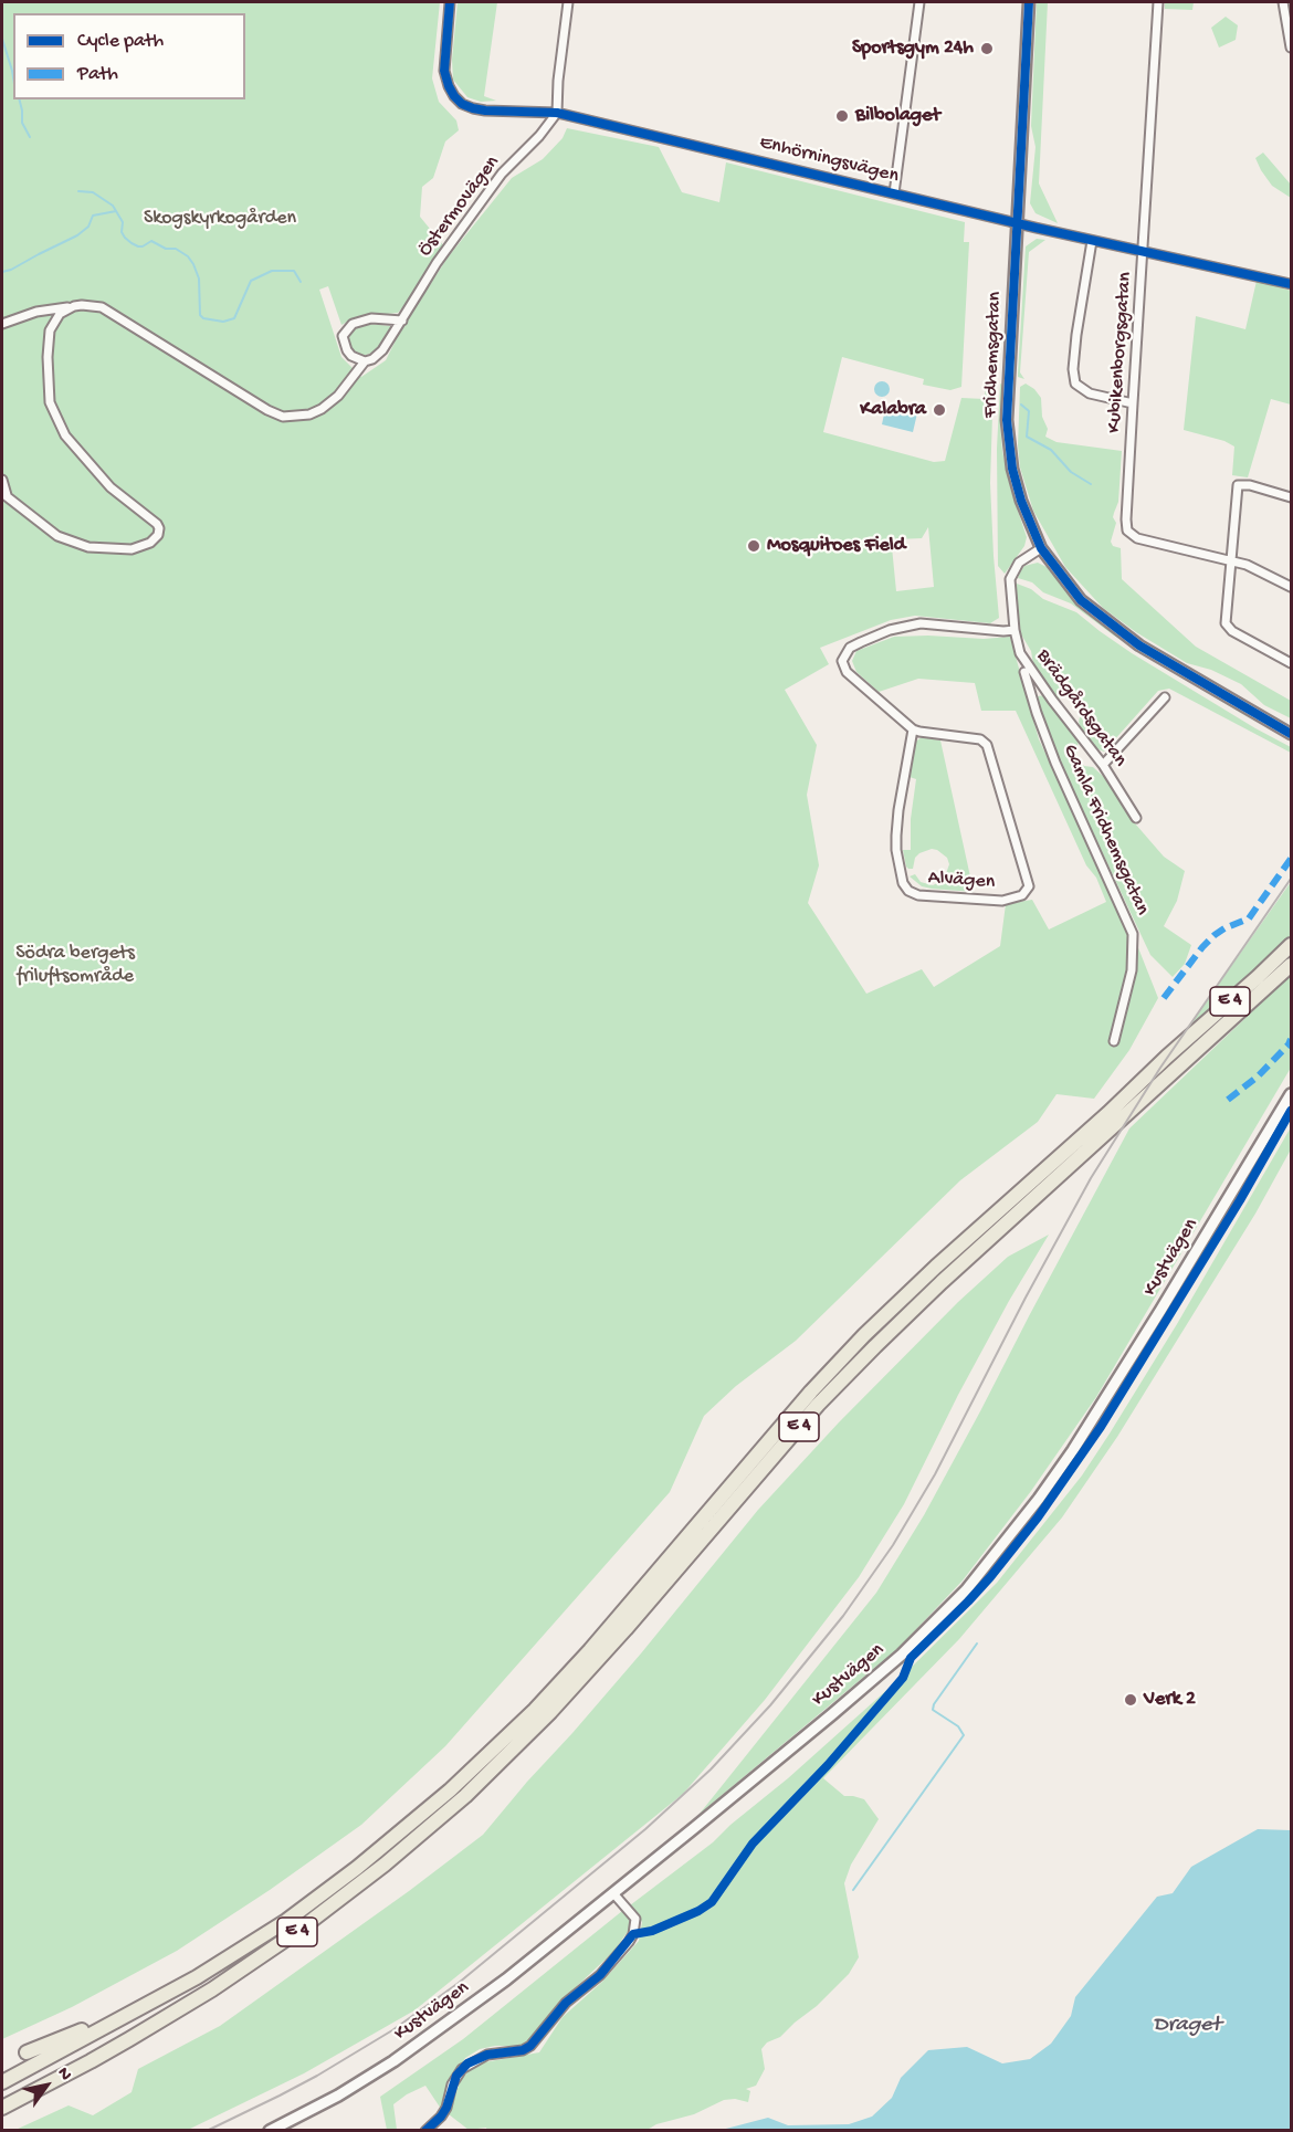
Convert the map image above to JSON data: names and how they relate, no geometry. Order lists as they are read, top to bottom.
{
  "streets": {
    "highway": ["E 4"],
    "main road": ["Kustvägen"],
    "street": [
      "Enhörningsvägen",
      "Östermovägen",
      "Kubikenborgsgatan",
      "Fridhemsgatan",
      "Brädgårdsgatan",
      "Gamla Fridhemsgatan",
      "Alvägen"
    ]
  },
  "crossings": [
    ["Enhörningsvägen", "Östermovägen"],
    ["Enhörningsvägen", "Kubikenborgsgatan"],
    ["Enhörningsvägen", "Fridhemsgatan"],
    ["Fridhemsgatan", "Brädgårdsgatan"]
  ],
  "water": ["Draget"],
  "parks": ["Skogskyrkogården", "Södra bergets friluftsområde"],
  "places": [
    "Sportsgym 24h",
    "Bilbolaget",
    "Kalabra",
    "Mosquitoes Field",
    "Verk 2"
  ],
  "legend": ["Cycle path", "Path"],
  "north": "top right"
}
